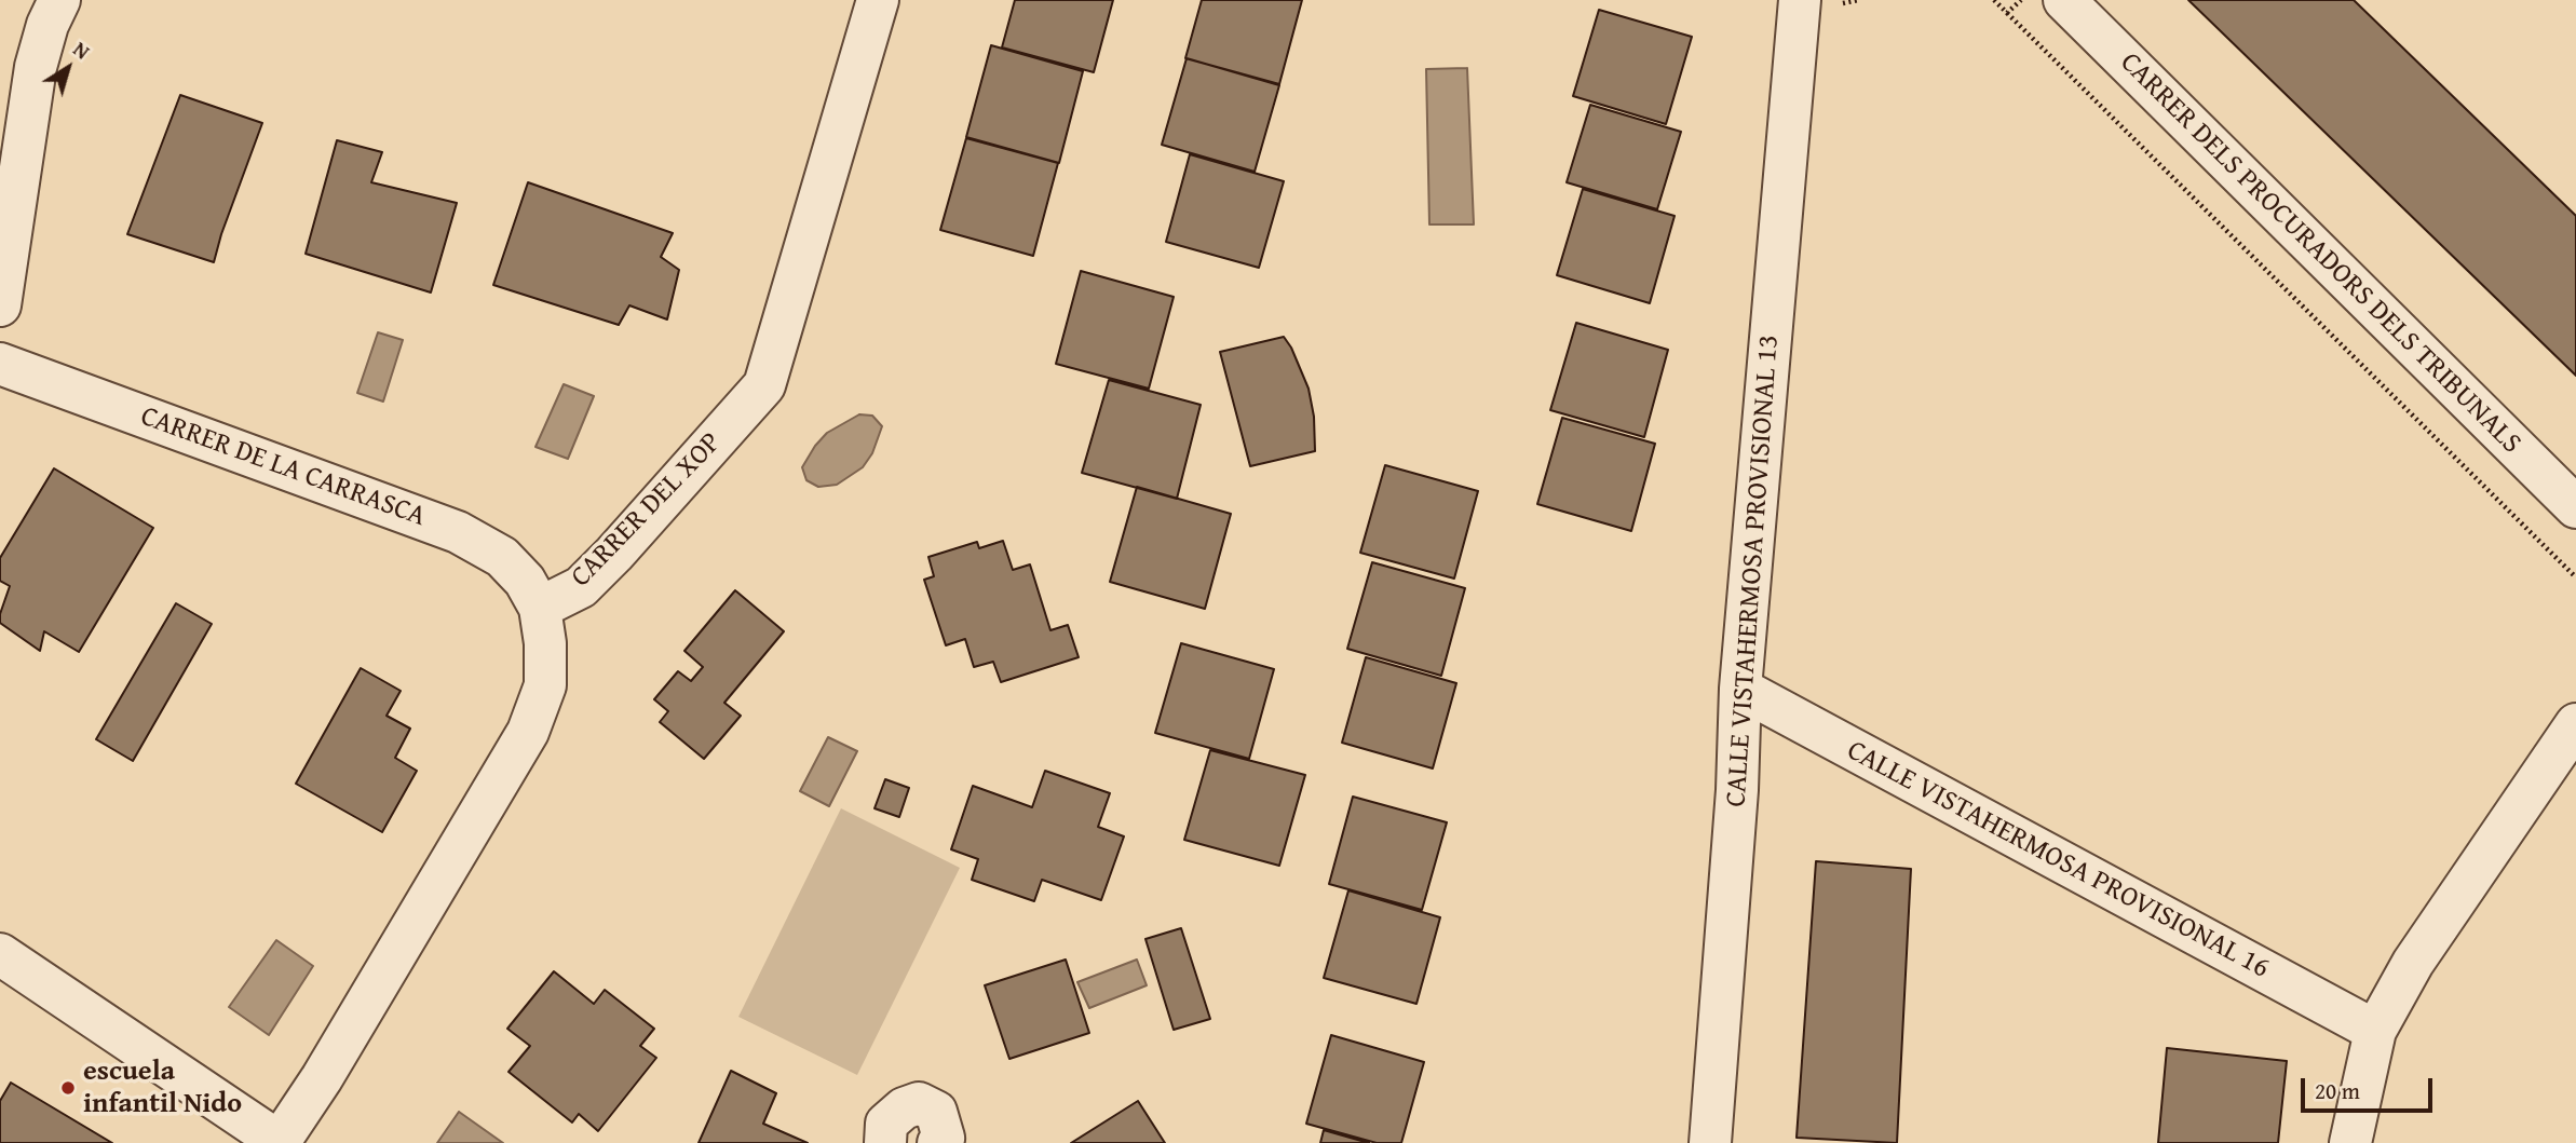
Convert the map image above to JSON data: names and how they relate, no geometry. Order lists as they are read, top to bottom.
{
  "streets": {
    "street": [
      "CARRER DELS PROCURADORS DELS TRIBUNALS",
      "CARRER DE LA CARRASCA",
      "CARRER DEL XOP",
      "CALLE VISTAHERMOSA PROVISIONAL 13",
      "CALLE VISTAHERMOSA PROVISIONAL 16"
    ]
  },
  "crossings": [
    ["CARRER DE LA CARRASCA", "CARRER DEL XOP"],
    ["CALLE VISTAHERMOSA PROVISIONAL 13", "CALLE VISTAHERMOSA PROVISIONAL 16"]
  ],
  "places": ["escuela infantil Nido"],
  "scale_bar": "20 m",
  "north": "top right"
}
